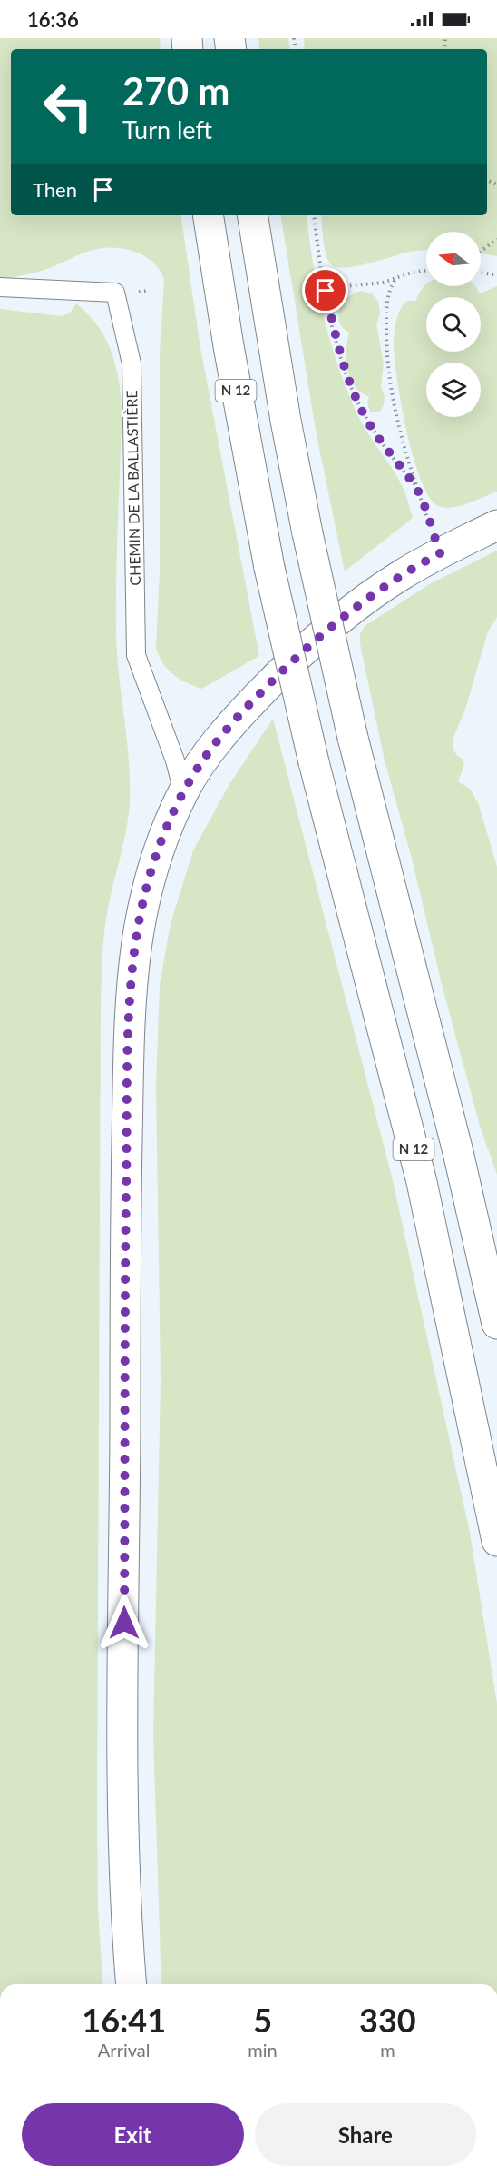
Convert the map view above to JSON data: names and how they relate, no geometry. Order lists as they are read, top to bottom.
{
  "streets": {
    "main road": ["N 12"],
    "lane": ["CHEMIN DE LA BALLASTIÈRE"]
  },
  "north": "left",
  "page": {
    "status": "16:36",
    "turn": ["270 m", "Turn left"],
    "then": "Then",
    "eta": [
      "16:41",
      "Arrival",
      "5",
      "min",
      "330",
      "m"
    ],
    "buttons": ["Exit", "Share"]
  }
}
